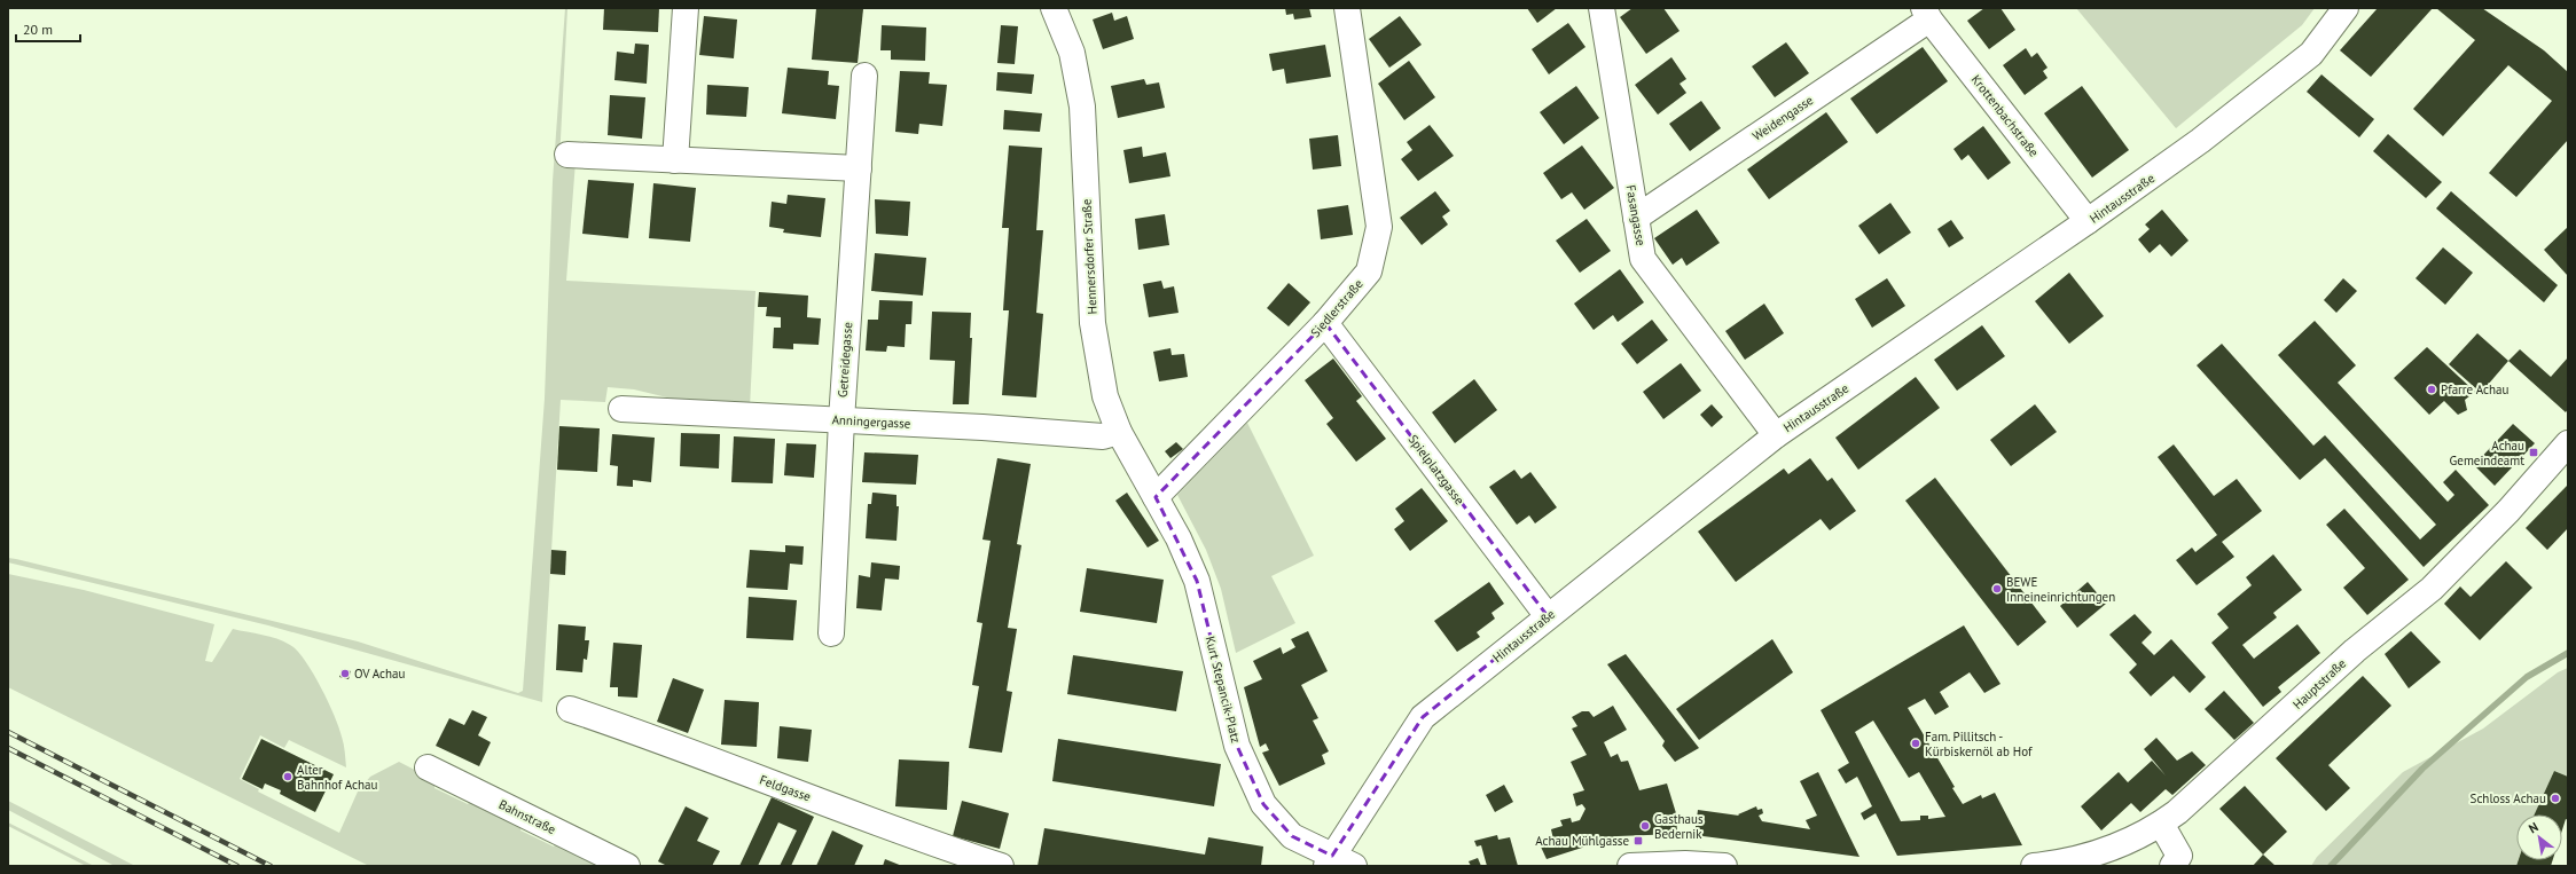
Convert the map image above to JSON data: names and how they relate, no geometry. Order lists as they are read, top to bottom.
{
  "streets": {
    "street": [
      "Krottenbachstraße",
      "Weidengasse",
      "Hintausstraße",
      "Fasangasse",
      "Hennersdorfer Straße",
      "Siedlerstraße",
      "Getreidegasse",
      "Anningergasse",
      "Spielplatzgasse",
      "Hauptstraße",
      "Kurt Stepancik-Platz",
      "Feldgasse",
      "Bahnstraße"
    ]
  },
  "crossings": [
    ["Krottenbachstraße", "Weidengasse"],
    ["Krottenbachstraße", "Hintausstraße"],
    ["Weidengasse", "Fasangasse"],
    ["Hintausstraße", "Fasangasse"],
    ["Hintausstraße", "Spielplatzgasse"],
    ["Hintausstraße", "Kurt Stepancik-Platz"],
    ["Hennersdorfer Straße", "Siedlerstraße"],
    ["Hennersdorfer Straße", "Anningergasse"],
    ["Hennersdorfer Straße", "Kurt Stepancik-Platz"],
    ["Siedlerstraße", "Spielplatzgasse"],
    ["Siedlerstraße", "Kurt Stepancik-Platz"],
    ["Getreidegasse", "Anningergasse"]
  ],
  "places": {
    "other": [
      "Pfarre Achau",
      "BEWE Inneineinrichtungen",
      "OV Achau",
      "Fam. Pillitsch - Kürbiskernöl ab Hof",
      "Alter Bahnhof Achau",
      "Schloss Achau",
      "Gasthaus Bedernik"
    ],
    "transit": ["Achau Gemeindeamt", "Achau Mühlgasse"]
  },
  "scale_bar": "20 m",
  "north": "top left"
}
